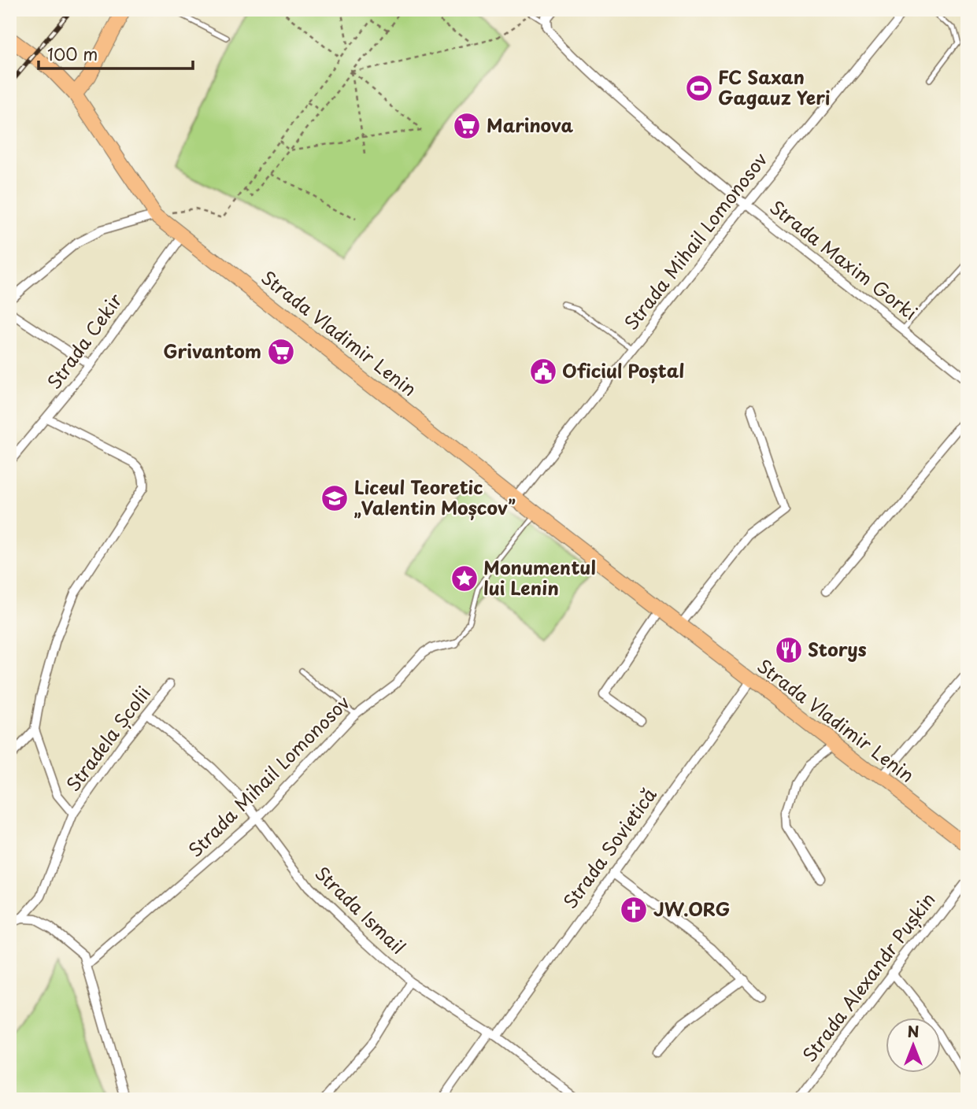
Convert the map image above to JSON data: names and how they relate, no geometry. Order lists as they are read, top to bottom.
{
  "streets": {
    "main road": ["Strada Vladimir Lenin"],
    "street": [
      "Strada Mihail Lomonosov",
      "Strada Maxim Gorki",
      "Strada Cekir",
      "Stradela Școlii",
      "Strada Sovietică",
      "Strada Ismail",
      "Strada Alexandr Pușkin"
    ]
  },
  "crossings": [
    ["Strada Mihail Lomonosov", "Strada Maxim Gorki"],
    ["Strada Mihail Lomonosov", "Strada Vladimir Lenin"],
    ["Strada Mihail Lomonosov", "Strada Ismail"],
    ["Strada Vladimir Lenin", "Strada Cekir"],
    ["Strada Vladimir Lenin", "Strada Sovietică"],
    ["Stradela Școlii", "Strada Ismail"],
    ["Strada Sovietică", "Strada Ismail"]
  ],
  "places": {
    "sports": ["FC Saxan Gagauz Yeri"],
    "supermarket": ["Marinova", "Grivantom"],
    "public building": ["Oficiul Poștal"],
    "school or university": ["Liceul Teoretic „Valentin Moșcov”"],
    "place": ["Monumentul lui Lenin"],
    "restaurant": ["Storys"],
    "church": ["JW.ORG"]
  },
  "scale_bar": "100 m",
  "north": "top"
}
